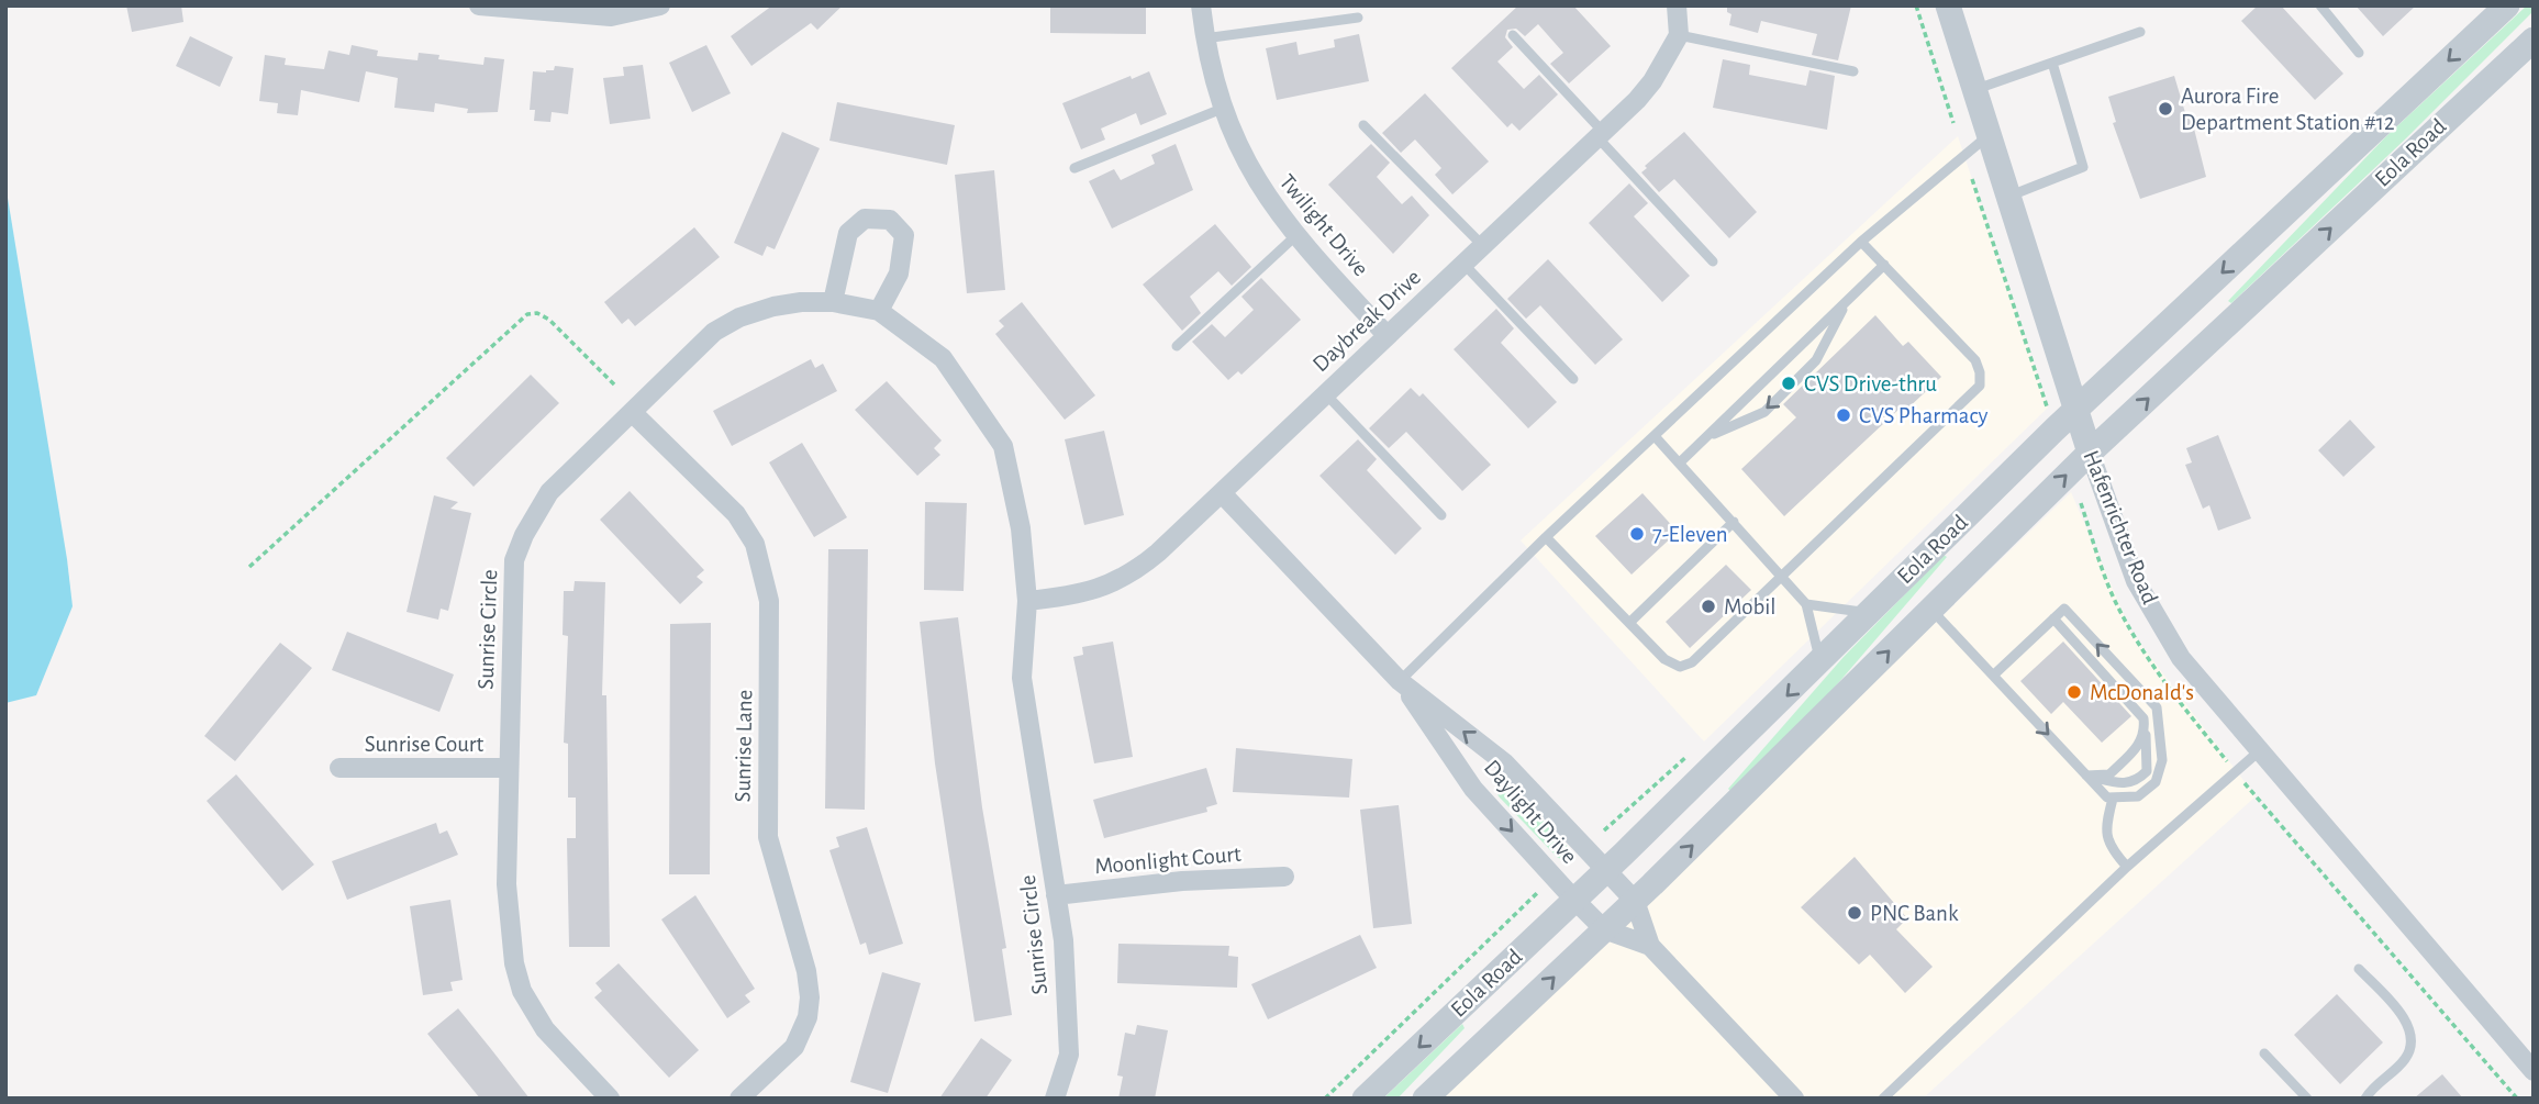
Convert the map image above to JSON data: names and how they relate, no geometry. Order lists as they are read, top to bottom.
{
  "streets": {
    "street": [
      "Eola Road",
      "Twilight Drive",
      "Daybreak Drive",
      "Hafenrichter Road",
      "Sunrise Circle",
      "Sunrise Court",
      "Sunrise Lane",
      "Daylight Drive",
      "Moonlight Court"
    ]
  },
  "crossings": [
    ["Eola Road", "Hafenrichter Road"],
    ["Eola Road", "Daylight Drive"],
    ["Twilight Drive", "Daybreak Drive"],
    ["Daybreak Drive", "Sunrise Circle"],
    ["Daybreak Drive", "Daylight Drive"],
    ["Sunrise Circle", "Sunrise Court"],
    ["Sunrise Circle", "Sunrise Lane"],
    ["Sunrise Circle", "Moonlight Court"]
  ],
  "places": [
    "Aurora Fire Department Station #12",
    "CVS Drive-thru",
    "CVS Pharmacy",
    "7-Eleven",
    "Mobil",
    "McDonald's",
    "PNC Bank"
  ]
}
